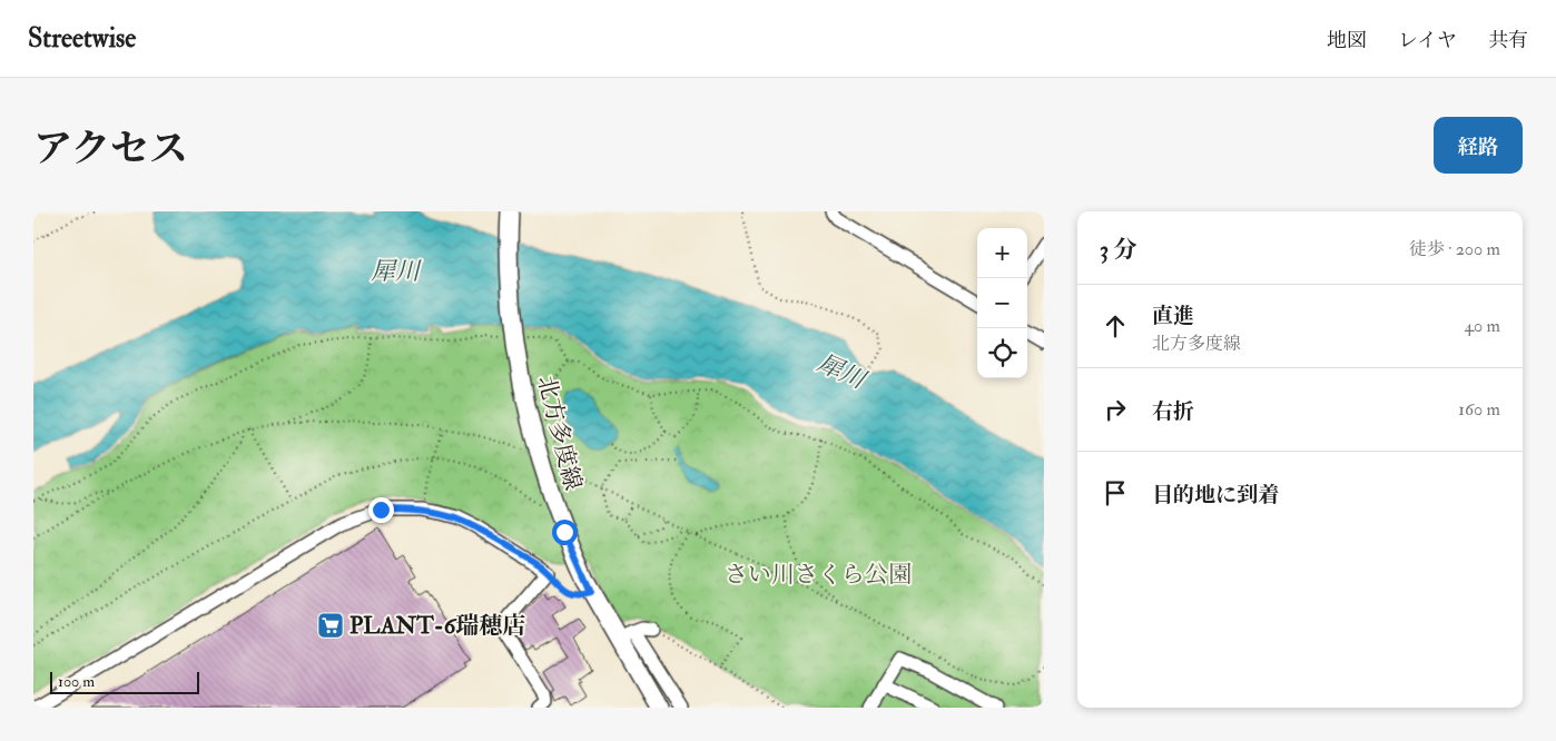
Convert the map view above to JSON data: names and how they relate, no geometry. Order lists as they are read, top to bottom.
{
  "streets": {
    "main road": ["北方多度線"]
  },
  "water": ["犀川"],
  "parks": ["さい川さくら公園"],
  "places": {
    "supermarket": ["PLANT-6瑞穂店"]
  },
  "scale_bar": "100 m",
  "page": {
    "header": "Streetwise",
    "nav": ["地図", "レイヤ", "共有"],
    "title": "アクセス",
    "buttons": "経路",
    "heading": ["3 分", "徒歩 · 200 m"],
    "map_buttons": ["+", "−"],
    "list": [
      ["直進", "北方多度線", "40 m"],
      ["右折", "160 m"],
      "目的地に到着"
    ],
    "scale": "100 m"
  }
}
